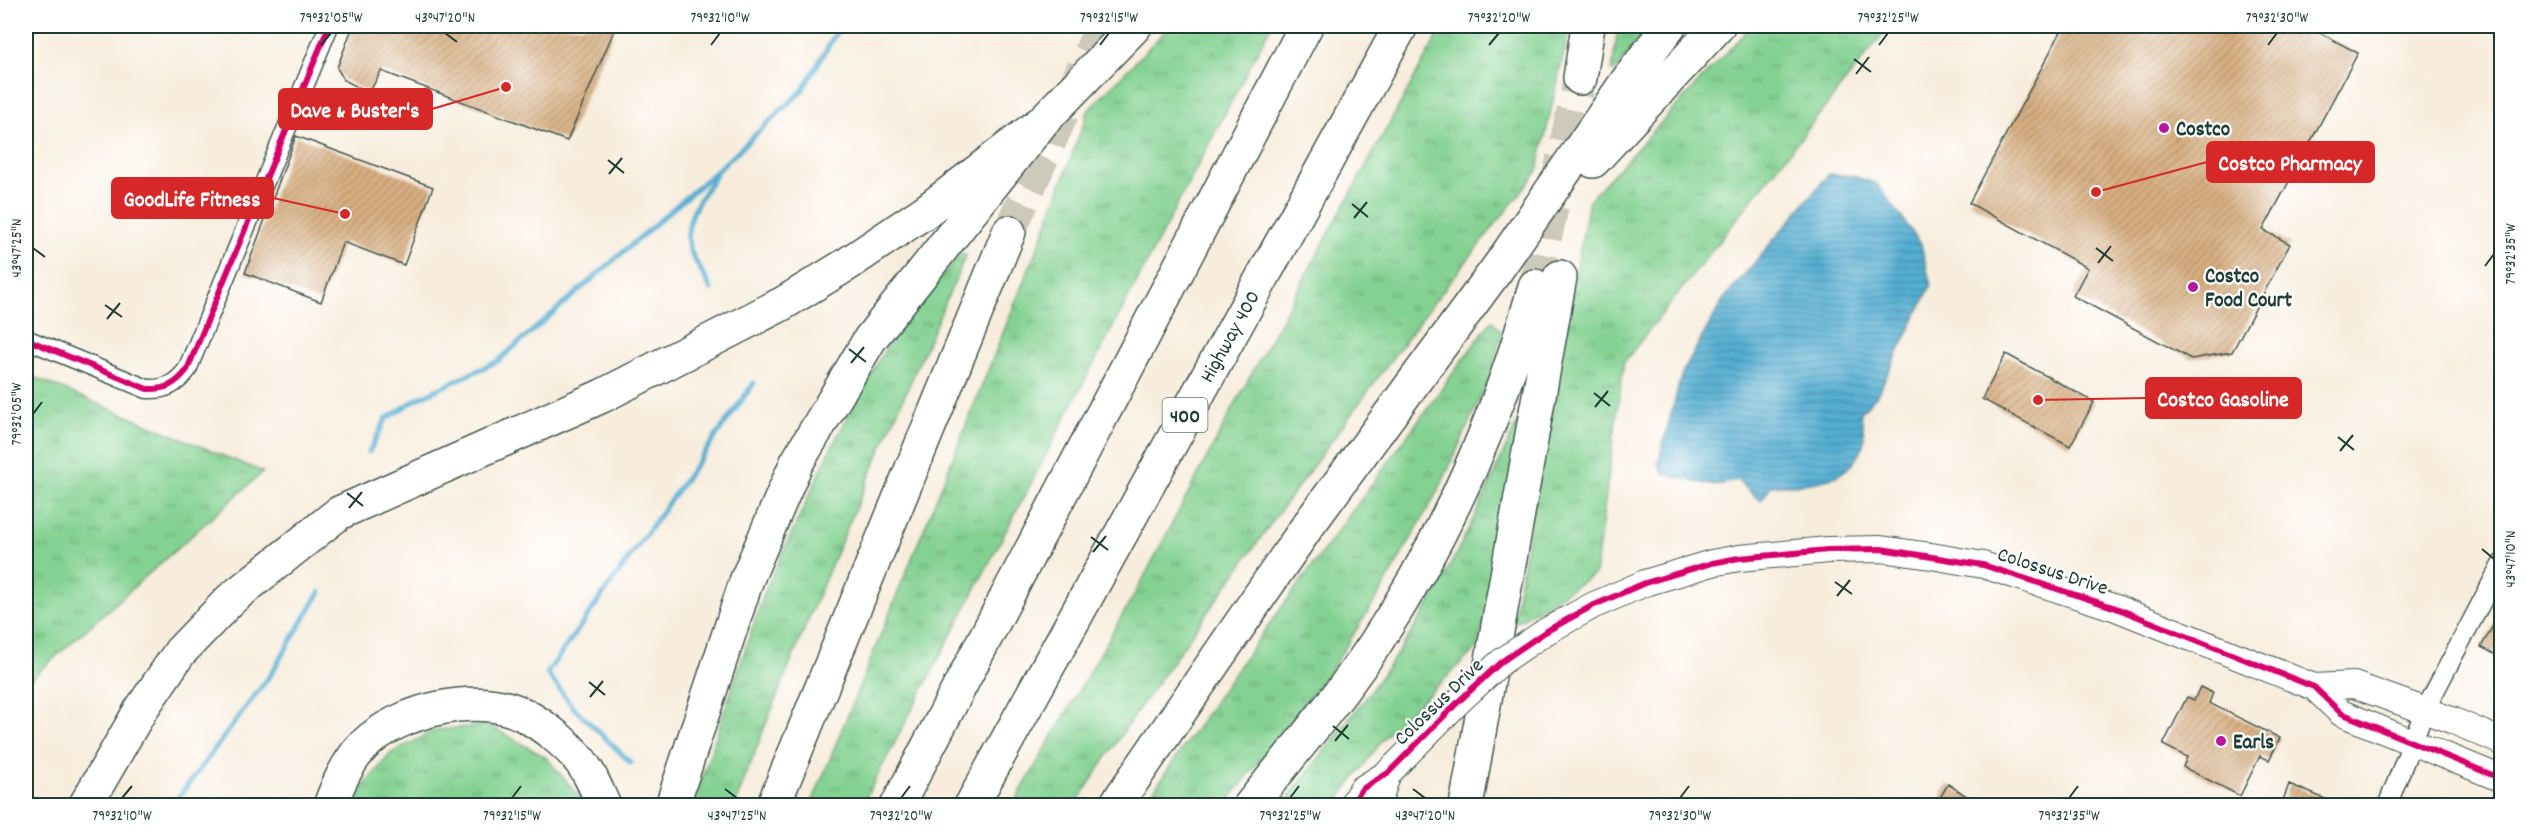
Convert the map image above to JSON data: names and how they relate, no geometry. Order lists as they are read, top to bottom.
{
  "streets": {
    "highway": ["Highway 400", "400"],
    "street": ["Colossus Drive"]
  },
  "places": [
    "Dave & Buster's",
    "Costco",
    "Costco Pharmacy",
    "GoodLife Fitness",
    "Costco Food Court",
    "Costco Gasoline",
    "Earls"
  ],
  "coordinates": [
    "79°32'05\"W",
    "43°47'20\"N",
    "79°32'10\"W",
    "79°32'15\"W",
    "79°32'20\"W",
    "79°32'25\"W",
    "79°32'30\"W",
    "43°47'25\"N",
    "79°32'35\"W",
    "43°47'10\"N"
  ]
}
